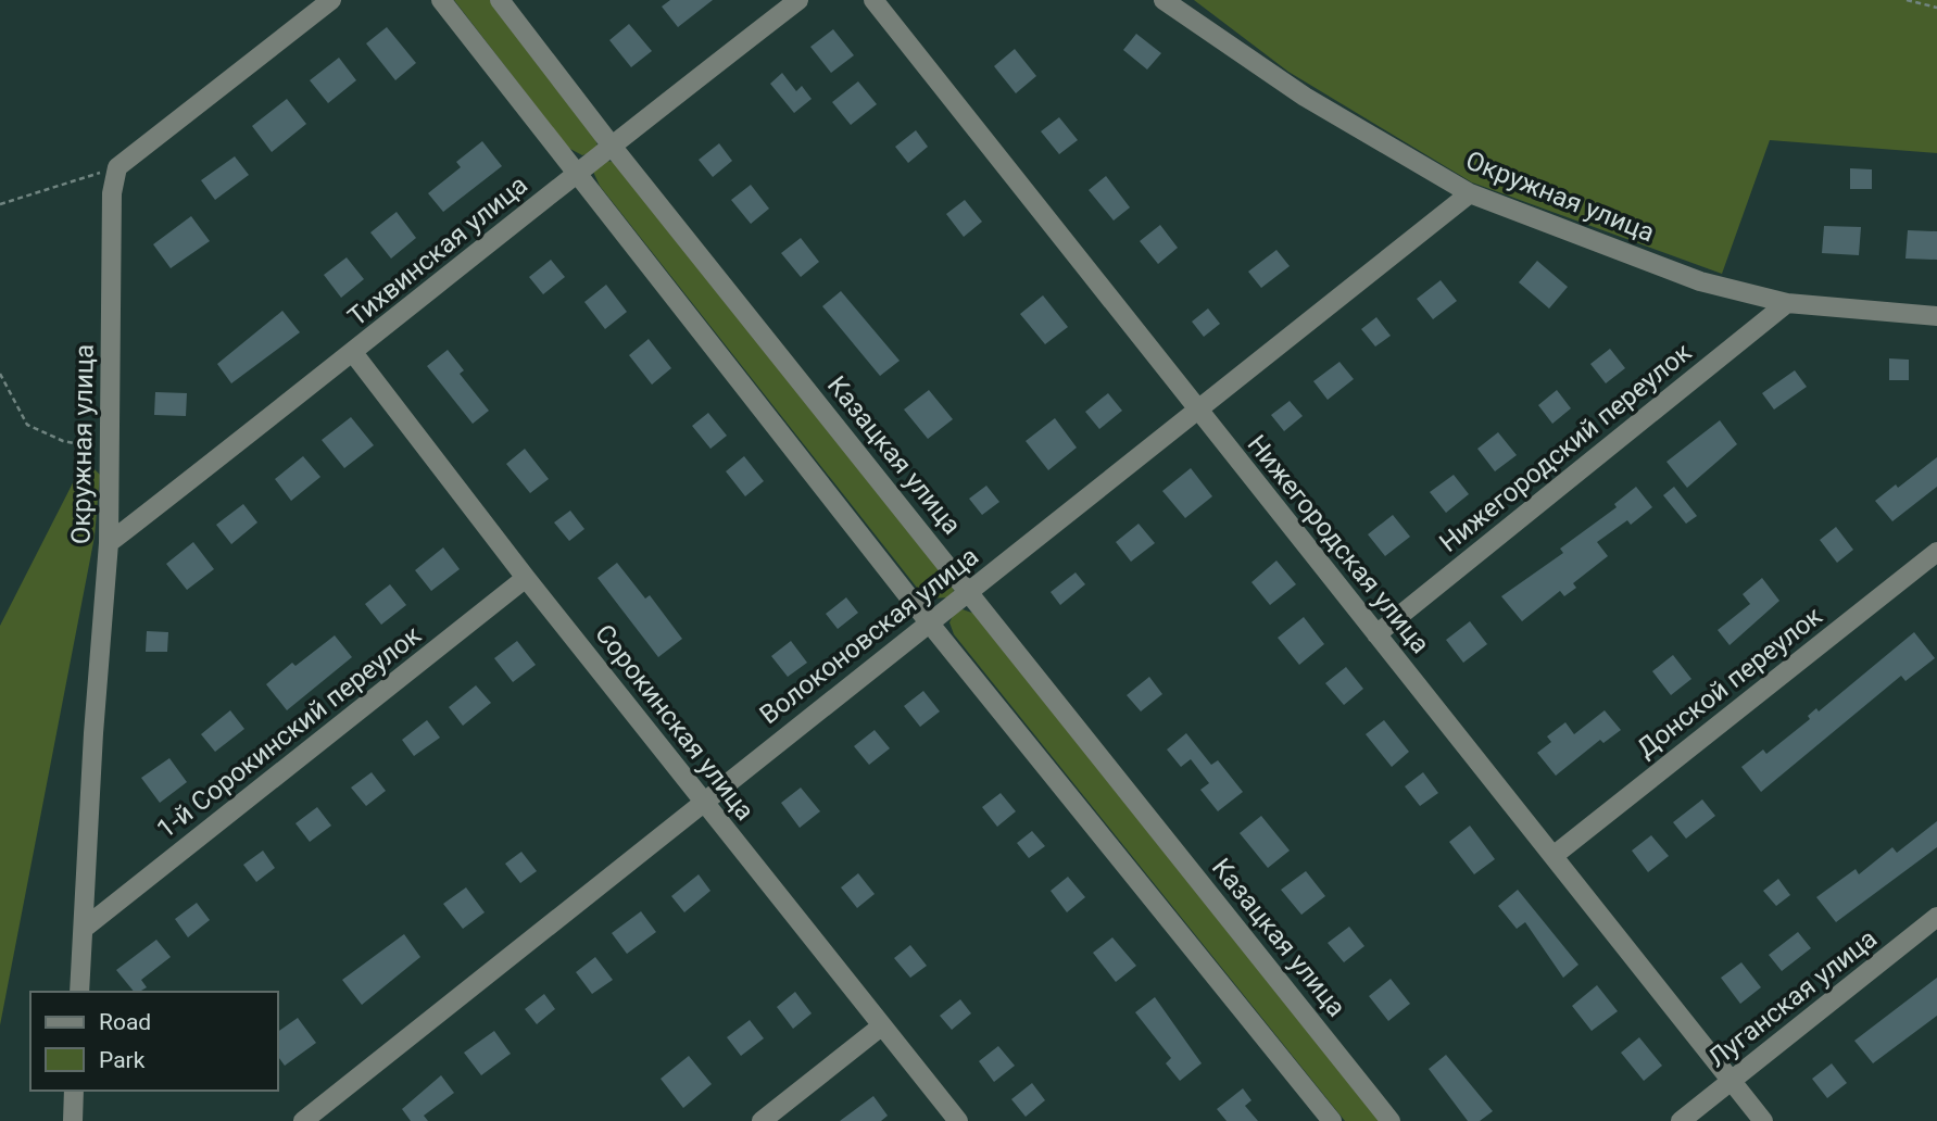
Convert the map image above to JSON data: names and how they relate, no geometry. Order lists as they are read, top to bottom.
{
  "streets": {
    "street": [
      "Окружная улица",
      "Тихвинская улица",
      "Нижегородский переулок",
      "Казацкая улица",
      "Нижегородская улица",
      "Волоконовская улица",
      "Донской переулок",
      "Сорокинская улица",
      "1-й Сорокинский переулок",
      "Луганская улица"
    ]
  },
  "crossings": [
    ["Окружная улица", "Тихвинская улица"],
    ["Окружная улица", "Нижегородский переулок"],
    ["Окружная улица", "Волоконовская улица"],
    ["Окружная улица", "1-й Сорокинский переулок"],
    ["Тихвинская улица", "Казацкая улица"],
    ["Тихвинская улица", "Сорокинская улица"],
    ["Нижегородский переулок", "Нижегородская улица"],
    ["Казацкая улица", "Волоконовская улица"],
    ["Нижегородская улица", "Волоконовская улица"],
    ["Нижегородская улица", "Донской переулок"],
    ["Нижегородская улица", "Луганская улица"],
    ["Волоконовская улица", "Сорокинская улица"],
    ["Сорокинская улица", "1-й Сорокинский переулок"]
  ],
  "legend": ["Road", "Park"]
}
